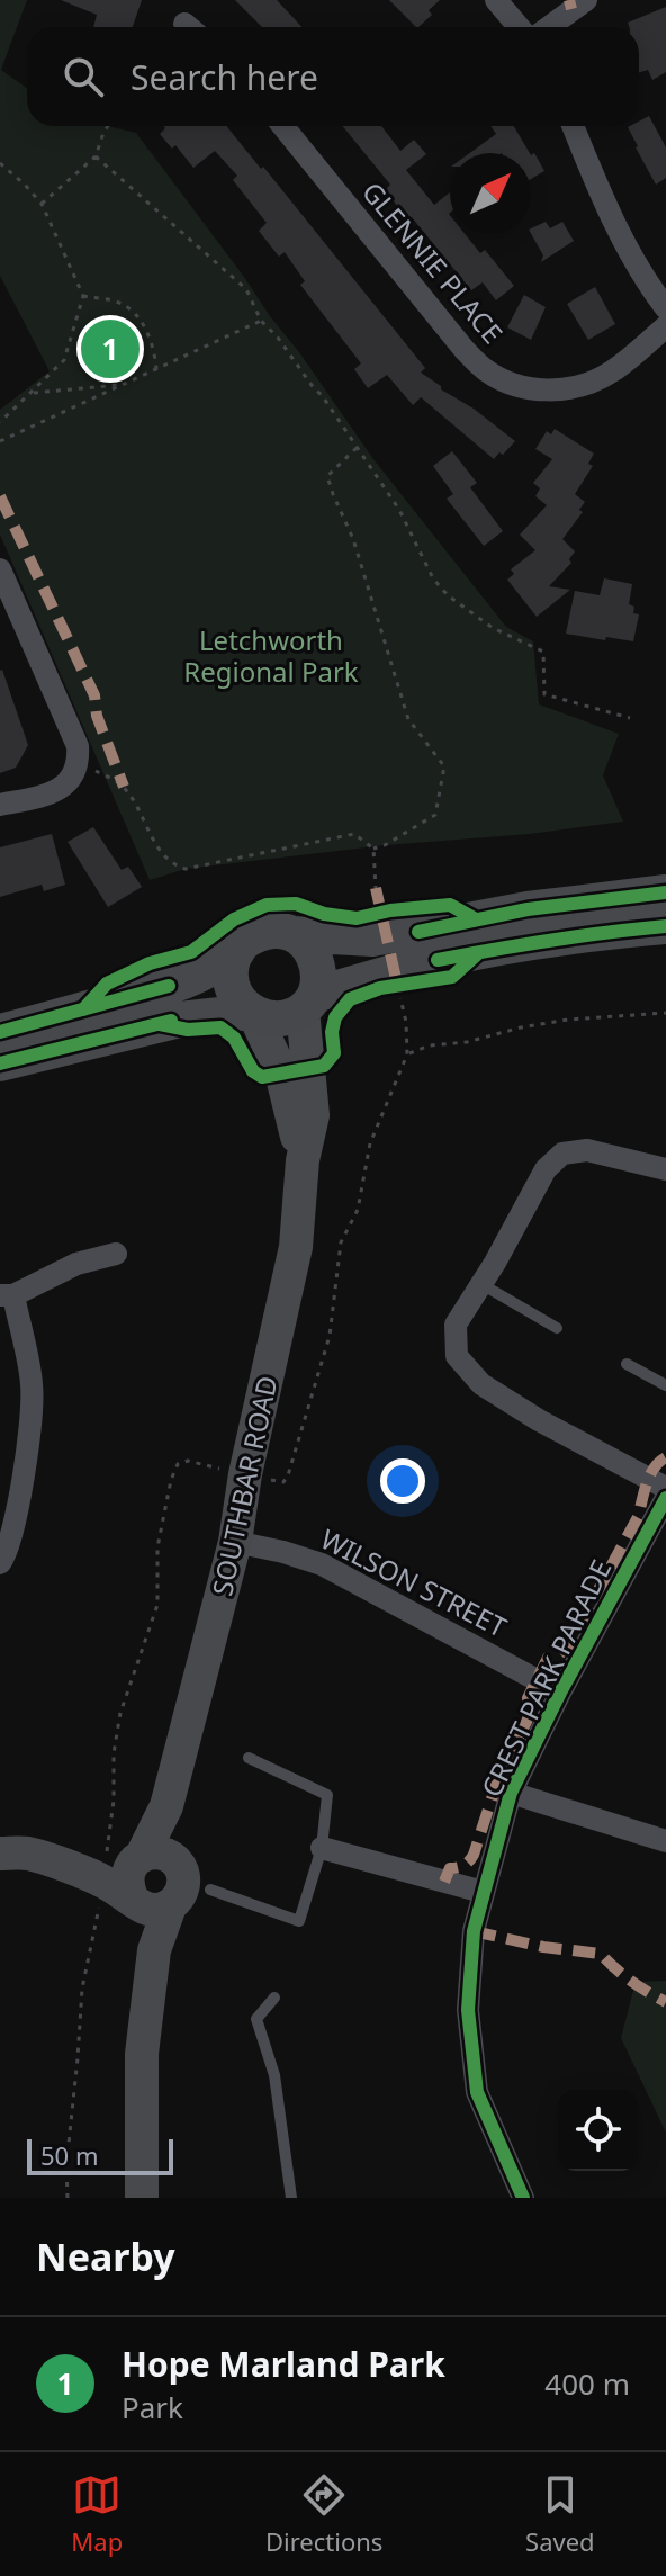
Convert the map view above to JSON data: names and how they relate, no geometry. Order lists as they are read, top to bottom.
{
  "streets": {
    "main road": ["SOUTHBAR ROAD"],
    "street": ["GLENNIE PLACE", "WILSON STREET", "CREST PARK PARADE"]
  },
  "crossings": [
    ["SOUTHBAR ROAD", "WILSON STREET"],
    ["WILSON STREET", "CREST PARK PARADE"]
  ],
  "parks": ["Letchworth Regional Park"],
  "scale_bar": "50 m",
  "north": "top right",
  "page": {
    "search": "Search here",
    "pins": "1",
    "scale": "50 m",
    "heading": "Nearby",
    "list": [
      {
        "mark": "1",
        "name": "Hope Marland Park",
        "note": "Park",
        "value": "400 m"
      }
    ],
    "nav": ["Map", "Directions", "Saved"]
  }
}
